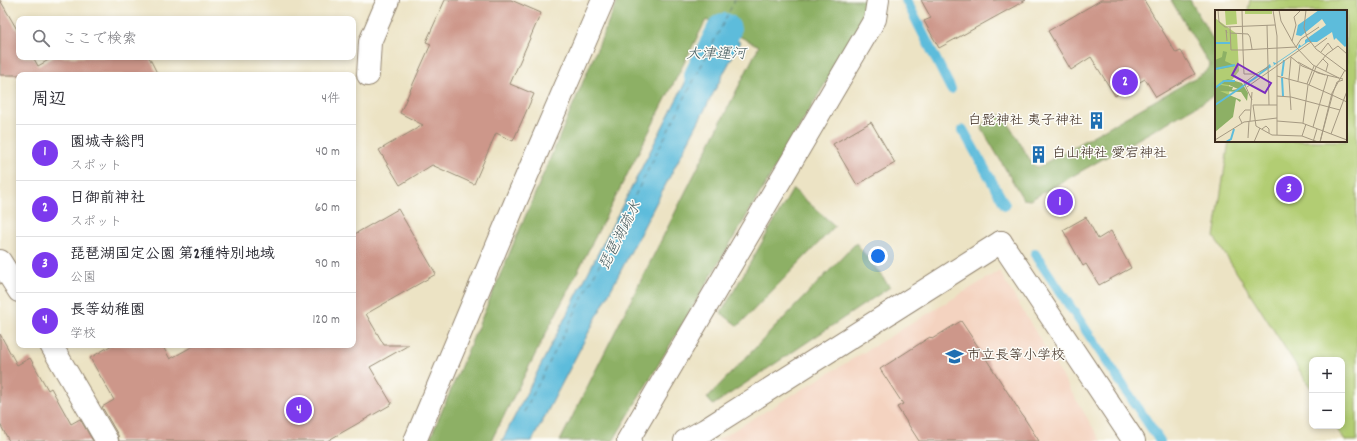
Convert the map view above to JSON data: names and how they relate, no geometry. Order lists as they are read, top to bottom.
{
  "water": ["大津運河", "琵琶湖疏水"],
  "places": {
    "building": ["白髭神社 夷子神社", "白山神社 愛宕神社"],
    "school or university": ["市立長等小学校"]
  },
  "page": {
    "search": "ここで検索",
    "pins": [
      "2",
      "3",
      "1",
      "4"
    ],
    "heading": ["周辺", "4件"],
    "list": [
      {
        "mark": "1",
        "name": "園城寺総門",
        "note": "スポット",
        "value": "40 m"
      },
      {
        "mark": "2",
        "name": "日御前神社",
        "note": "スポット",
        "value": "60 m"
      },
      {
        "mark": "3",
        "name": "琵琶湖国定公園 第2種特別地域",
        "note": "公園",
        "value": "90 m"
      },
      {
        "mark": "4",
        "name": "長等幼稚園",
        "note": "学校",
        "value": "120 m"
      }
    ],
    "map_buttons": ["+", "−"]
  }
}
